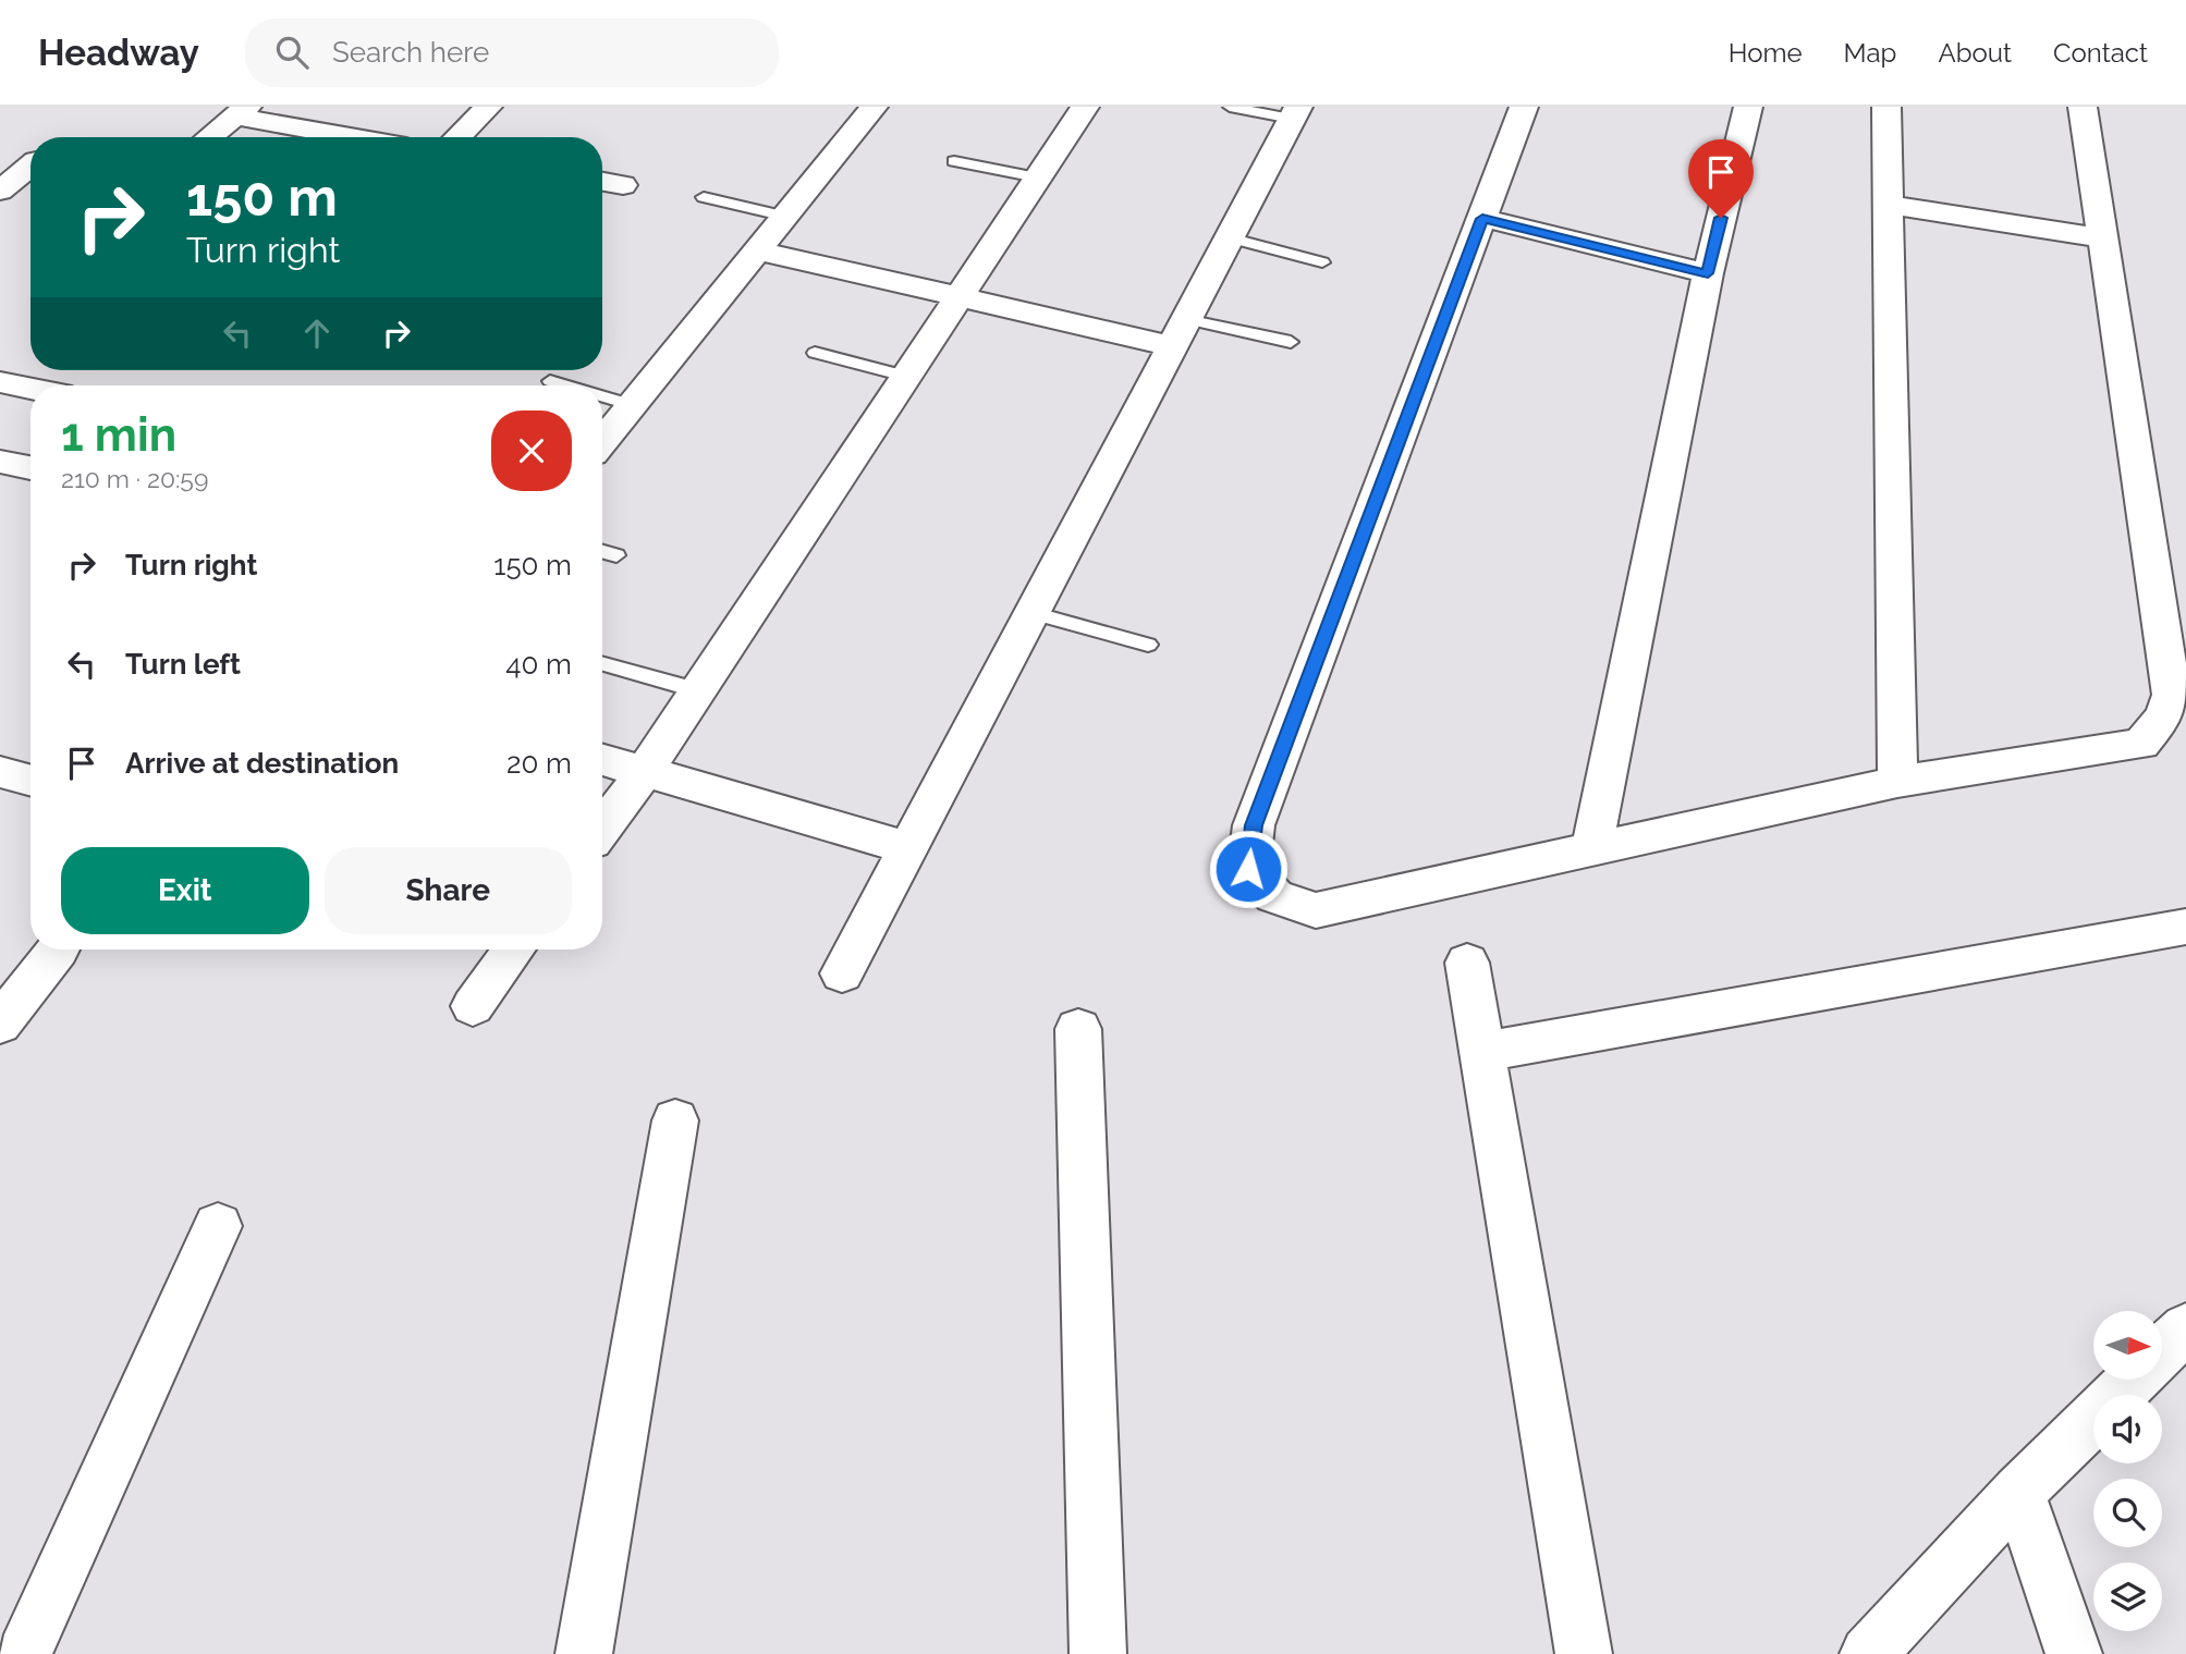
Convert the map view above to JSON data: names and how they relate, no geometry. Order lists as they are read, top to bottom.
{
  "north": "right",
  "page": {
    "header": "Headway",
    "search": "Search here",
    "nav": [
      "Home",
      "Map",
      "About",
      "Contact"
    ],
    "turn": ["150 m", "Turn right"],
    "heading": ["1 min", "210 m · 20:59"],
    "list": [
      {
        "name": "Turn right",
        "value": "150 m"
      },
      {
        "name": "Turn left",
        "value": "40 m"
      },
      {
        "name": "Arrive at destination",
        "value": "20 m"
      }
    ],
    "buttons": ["Exit", "Share"]
  }
}
